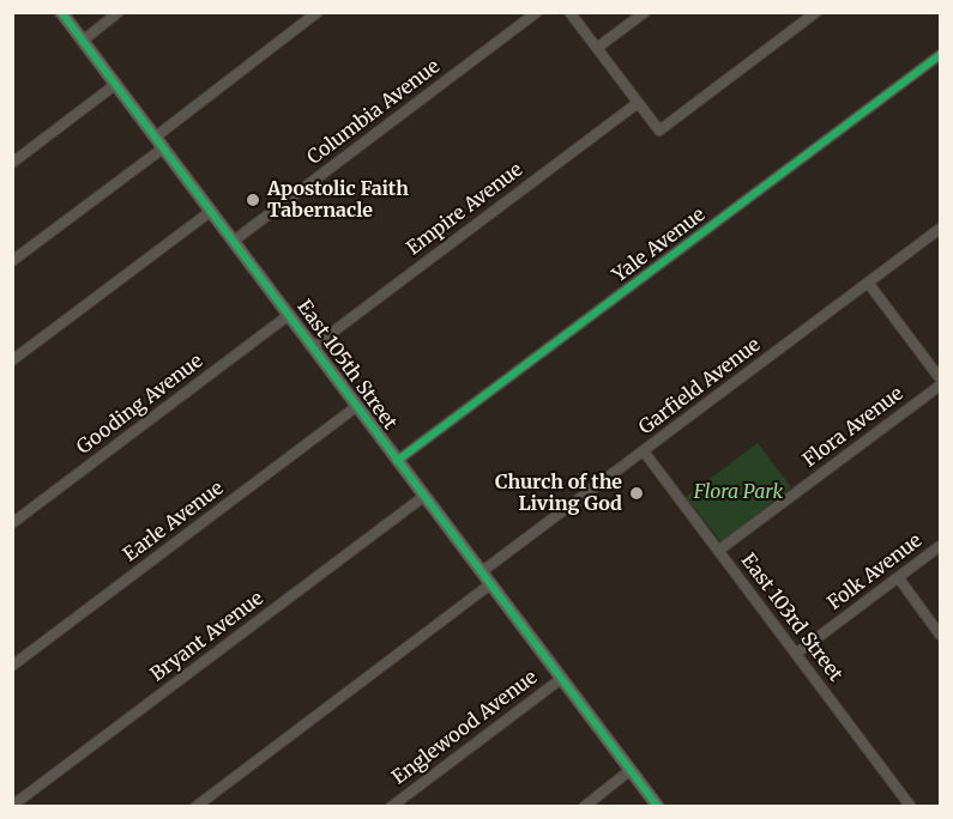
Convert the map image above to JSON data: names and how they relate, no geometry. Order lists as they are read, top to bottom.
{
  "streets": {
    "main road": ["East 105th Street"],
    "street": [
      "Columbia Avenue",
      "Empire Avenue",
      "Yale Avenue",
      "Garfield Avenue",
      "Gooding Avenue",
      "Flora Avenue",
      "Earle Avenue",
      "Folk Avenue",
      "East 103rd Street",
      "Bryant Avenue",
      "Englewood Avenue"
    ]
  },
  "crossings": [
    ["Columbia Avenue", "East 105th Street"],
    ["Empire Avenue", "East 105th Street"],
    ["Yale Avenue", "East 105th Street"],
    ["East 105th Street", "Garfield Avenue"],
    ["East 105th Street", "Gooding Avenue"],
    ["East 105th Street", "Earle Avenue"],
    ["East 105th Street", "Bryant Avenue"],
    ["East 105th Street", "Englewood Avenue"],
    ["Garfield Avenue", "East 103rd Street"],
    ["Flora Avenue", "East 103rd Street"],
    ["Folk Avenue", "East 103rd Street"]
  ],
  "parks": ["Flora Park"],
  "places": ["Apostolic Faith Tabernacle", "Church of the Living God"]
}
